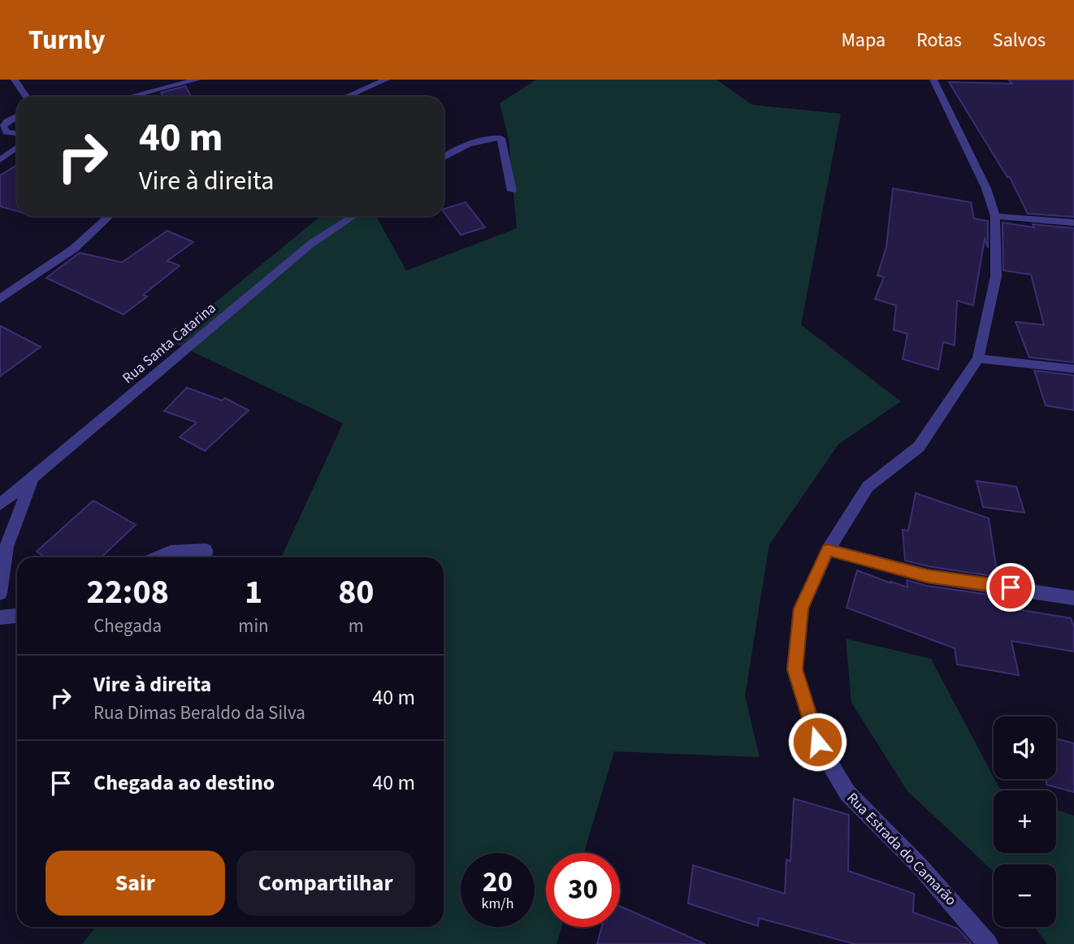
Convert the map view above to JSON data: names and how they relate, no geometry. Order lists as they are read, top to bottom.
{
  "streets": {
    "street": ["Rua Santa Catarina", "Rua Estrada do Camarão"]
  },
  "page": {
    "header": "Turnly",
    "nav": ["Mapa", "Rotas", "Salvos"],
    "turn": ["40 m", "Vire à direita"],
    "eta": [
      "22:08",
      "Chegada",
      "1",
      "min",
      "80",
      "m"
    ],
    "list": [
      {
        "name": "Vire à direita",
        "note": "Rua Dimas Beraldo da Silva",
        "value": "40 m"
      },
      {
        "name": "Chegada ao destino",
        "value": "40 m"
      }
    ],
    "map_buttons": ["+", "−"],
    "buttons": ["Sair", "Compartilhar"],
    "speed": "20 km/h",
    "limit": "30"
  }
}
